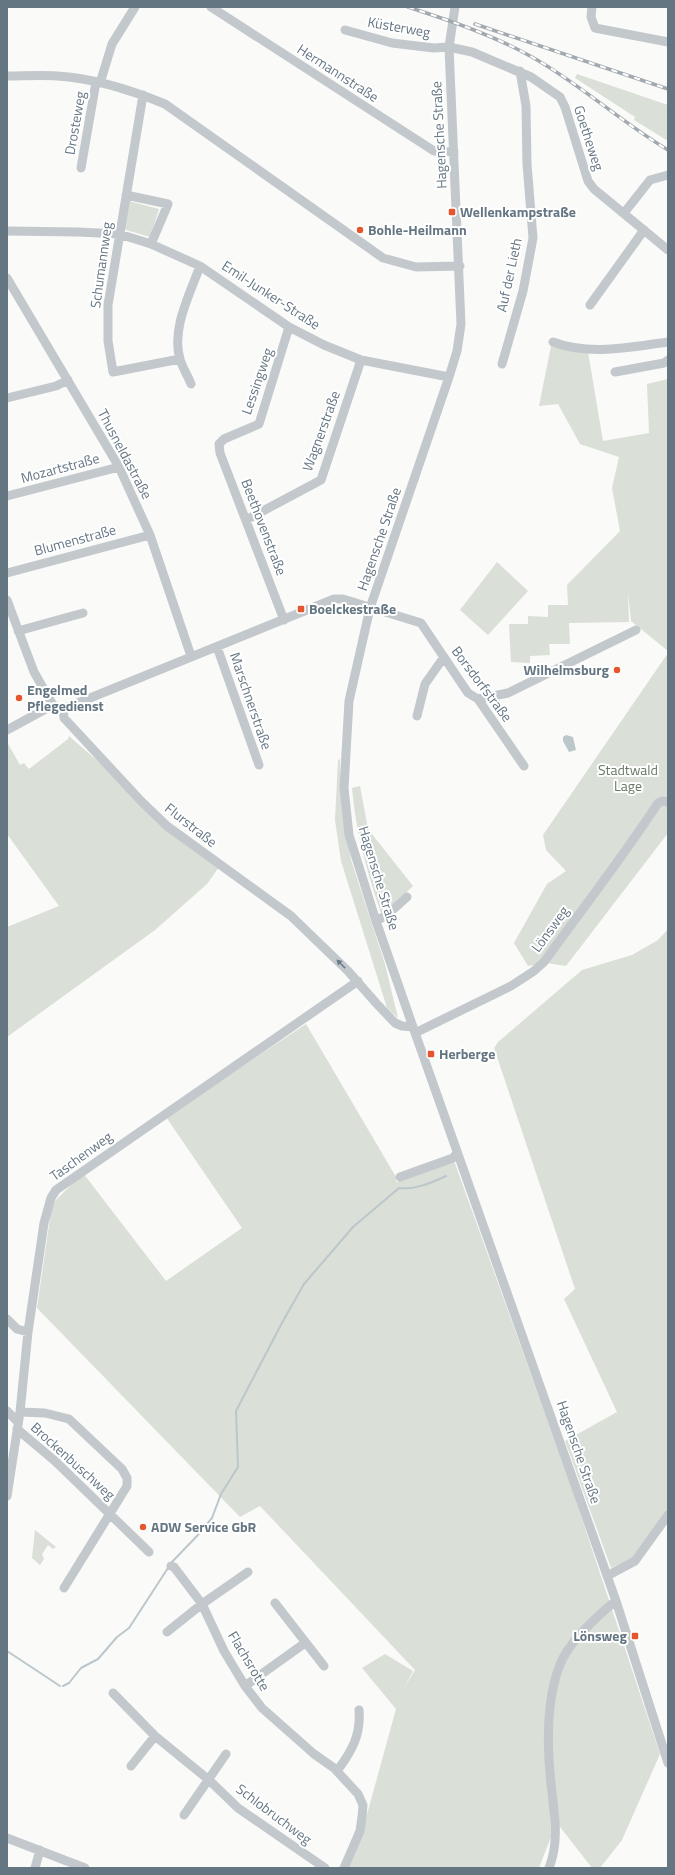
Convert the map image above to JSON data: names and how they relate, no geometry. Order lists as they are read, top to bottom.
{
  "streets": {
    "street": [
      "Küsterweg",
      "Hermannstraße",
      "Drosteweg",
      "Hagensche Straße",
      "Goetheweg",
      "Schumannweg",
      "Auf der Lieth",
      "Emil-Junker-Straße",
      "Lessingweg",
      "Wagnerstraße",
      "Thusneldastraße",
      "Mozartstraße",
      "Beethovenstraße",
      "Blumenstraße",
      "Borsdorfstraße",
      "Marschnerstraße",
      "Flurstraße",
      "Lönsweg",
      "Taschenweg",
      "Brockenbuschweg",
      "Flachsrotte",
      "Schlobruchweg"
    ]
  },
  "crossings": [
    ["Küsterweg", "Hagensche Straße"],
    ["Küsterweg", "Goetheweg"],
    ["Hermannstraße", "Hagensche Straße"],
    ["Hagensche Straße", "Goetheweg"],
    ["Hagensche Straße", "Emil-Junker-Straße"],
    ["Hagensche Straße", "Borsdorfstraße"],
    ["Hagensche Straße", "Flurstraße"],
    ["Hagensche Straße", "Lönsweg"],
    ["Goetheweg", "Auf der Lieth"],
    ["Schumannweg", "Emil-Junker-Straße"],
    ["Emil-Junker-Straße", "Lessingweg"],
    ["Emil-Junker-Straße", "Wagnerstraße"],
    ["Lessingweg", "Beethovenstraße"],
    ["Wagnerstraße", "Beethovenstraße"],
    ["Thusneldastraße", "Mozartstraße"],
    ["Thusneldastraße", "Blumenstraße"],
    ["Flurstraße", "Lönsweg"],
    ["Flurstraße", "Taschenweg"],
    ["Taschenweg", "Brockenbuschweg"]
  ],
  "one_way": ["Flurstraße"],
  "parks": ["Stadtwald Lage"],
  "places": {
    "transit": [
      "Wellenkampstraße",
      "Boelckestraße",
      "Herberge",
      "Lönsweg"
    ],
    "other": [
      "Bohle-Heilmann",
      "Wilhelmsburg",
      "Engelmed Pflegedienst",
      "ADW Service GbR"
    ]
  }
}
